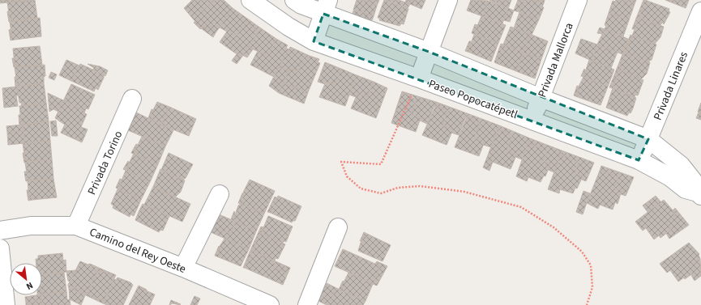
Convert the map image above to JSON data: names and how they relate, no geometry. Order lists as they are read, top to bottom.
{
  "streets": {
    "street": [
      "Privada Mallorca",
      "Privada Linares",
      "Paseo Popocatépetl",
      "Privada Torino",
      "Camino del Rey Oeste"
    ]
  },
  "crossings": [
    ["Privada Mallorca", "Paseo Popocatépetl"],
    ["Privada Linares", "Paseo Popocatépetl"],
    ["Privada Torino", "Camino del Rey Oeste"]
  ],
  "north": "bottom right"
}
